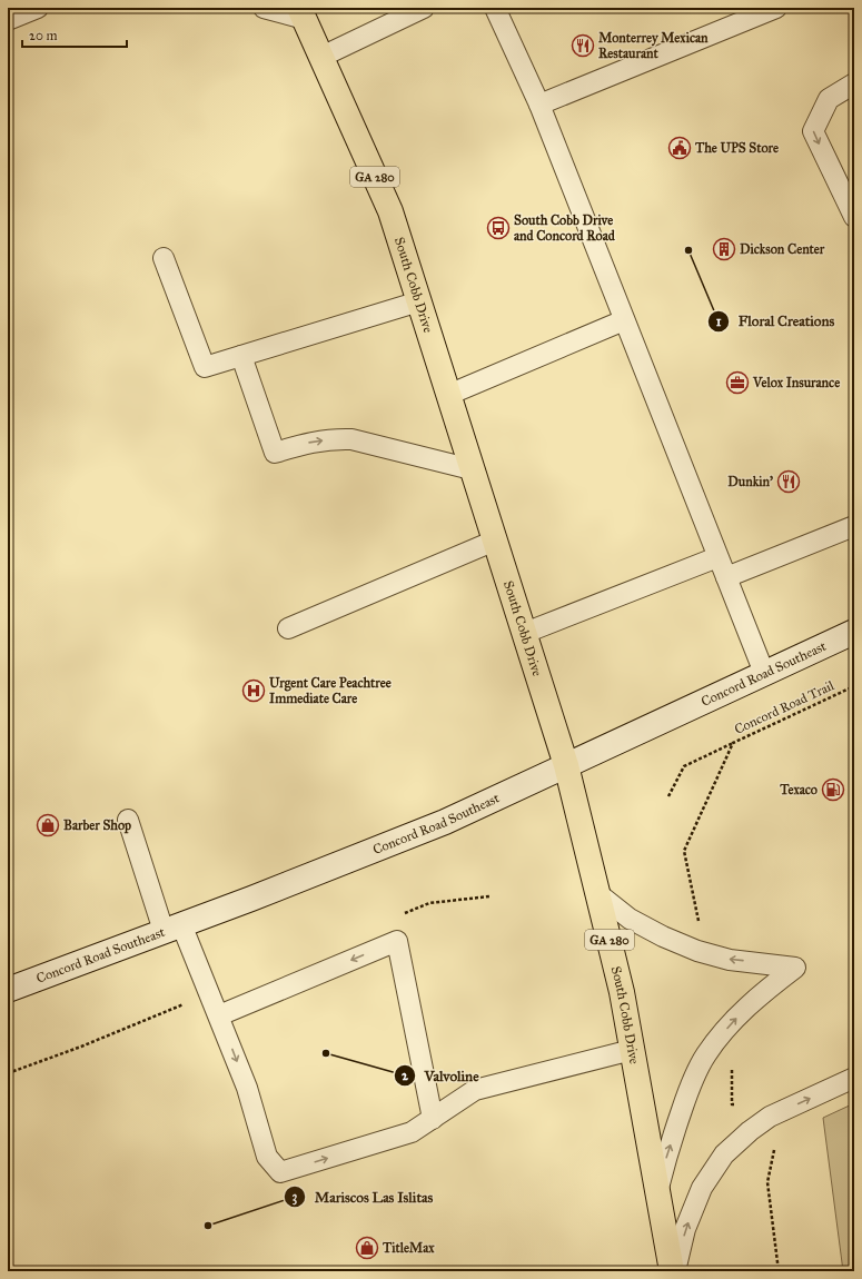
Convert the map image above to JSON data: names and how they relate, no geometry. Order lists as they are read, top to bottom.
{
  "streets": {
    "main road": ["GA 280", "South Cobb Drive", "Concord Road Southeast"],
    "path": ["Concord Road Trail"]
  },
  "crossings": [
    ["South Cobb Drive", "Concord Road Southeast"]
  ],
  "places": {
    "restaurant": ["Monterrey Mexican Restaurant", "Dunkin'"],
    "public building": ["The UPS Store"],
    "bus stop": ["South Cobb Drive and Concord Road"],
    "building": ["Dickson Center"],
    "other": ["Floral Creations", "Valvoline", "Mariscos Las Islitas"],
    "office": ["Velox Insurance"],
    "hospital": ["Urgent Care Peachtree Immediate Care"],
    "fuel station": ["Texaco"],
    "shop": ["Barber Shop", "TitleMax"]
  },
  "scale_bar": "20 m"
}
